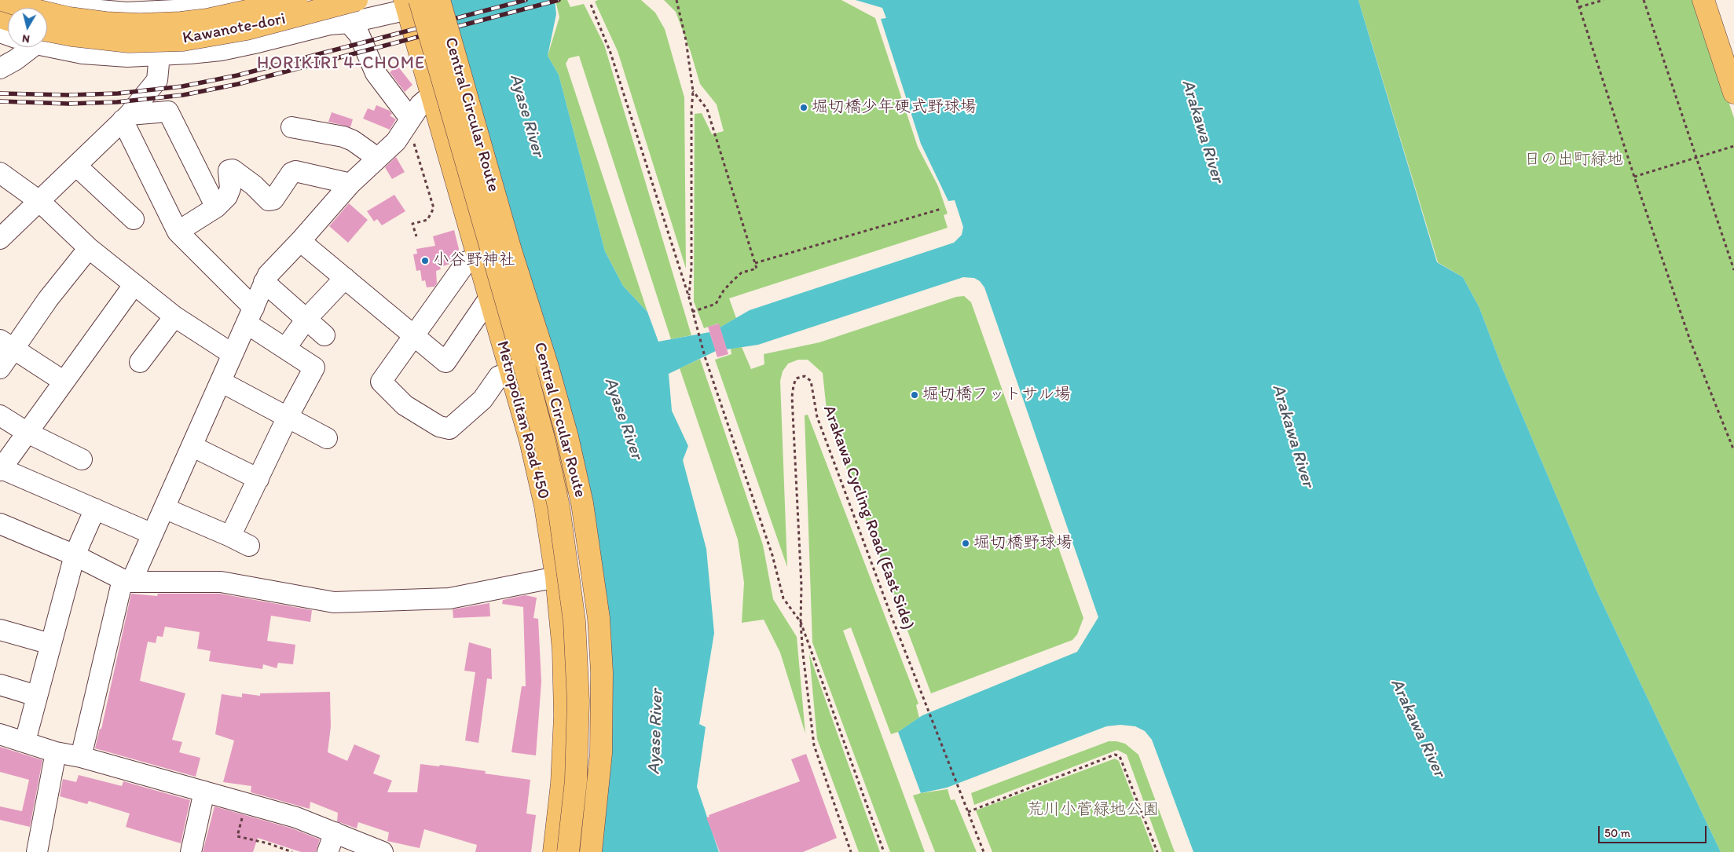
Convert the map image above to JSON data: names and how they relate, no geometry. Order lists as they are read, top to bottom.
{
  "streets": {
    "main road": ["Kawanote-dori", "Central Circular Route", "Metropolitan Road 450"],
    "path": ["Arakawa Cycling Road (East Side)"]
  },
  "crossings": [
    ["Central Circular Route", "Metropolitan Road 450"]
  ],
  "districts": ["HORIKIRI 4-CHOME"],
  "water": ["Ayase River", "Arakawa River"],
  "parks": ["日の出町緑地", "荒川小菅緑地公園"],
  "places": [
    "堀切橋少年硬式野球場",
    "小谷野神社",
    "堀切橋フットサル場",
    "堀切橋野球場"
  ],
  "scale_bar": "50 m",
  "north": "bottom"
}
